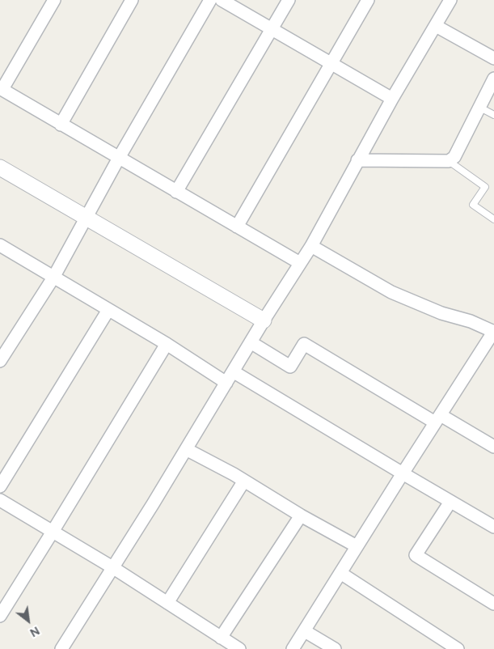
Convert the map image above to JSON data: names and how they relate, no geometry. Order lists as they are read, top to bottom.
{
  "north": "bottom right"
}
